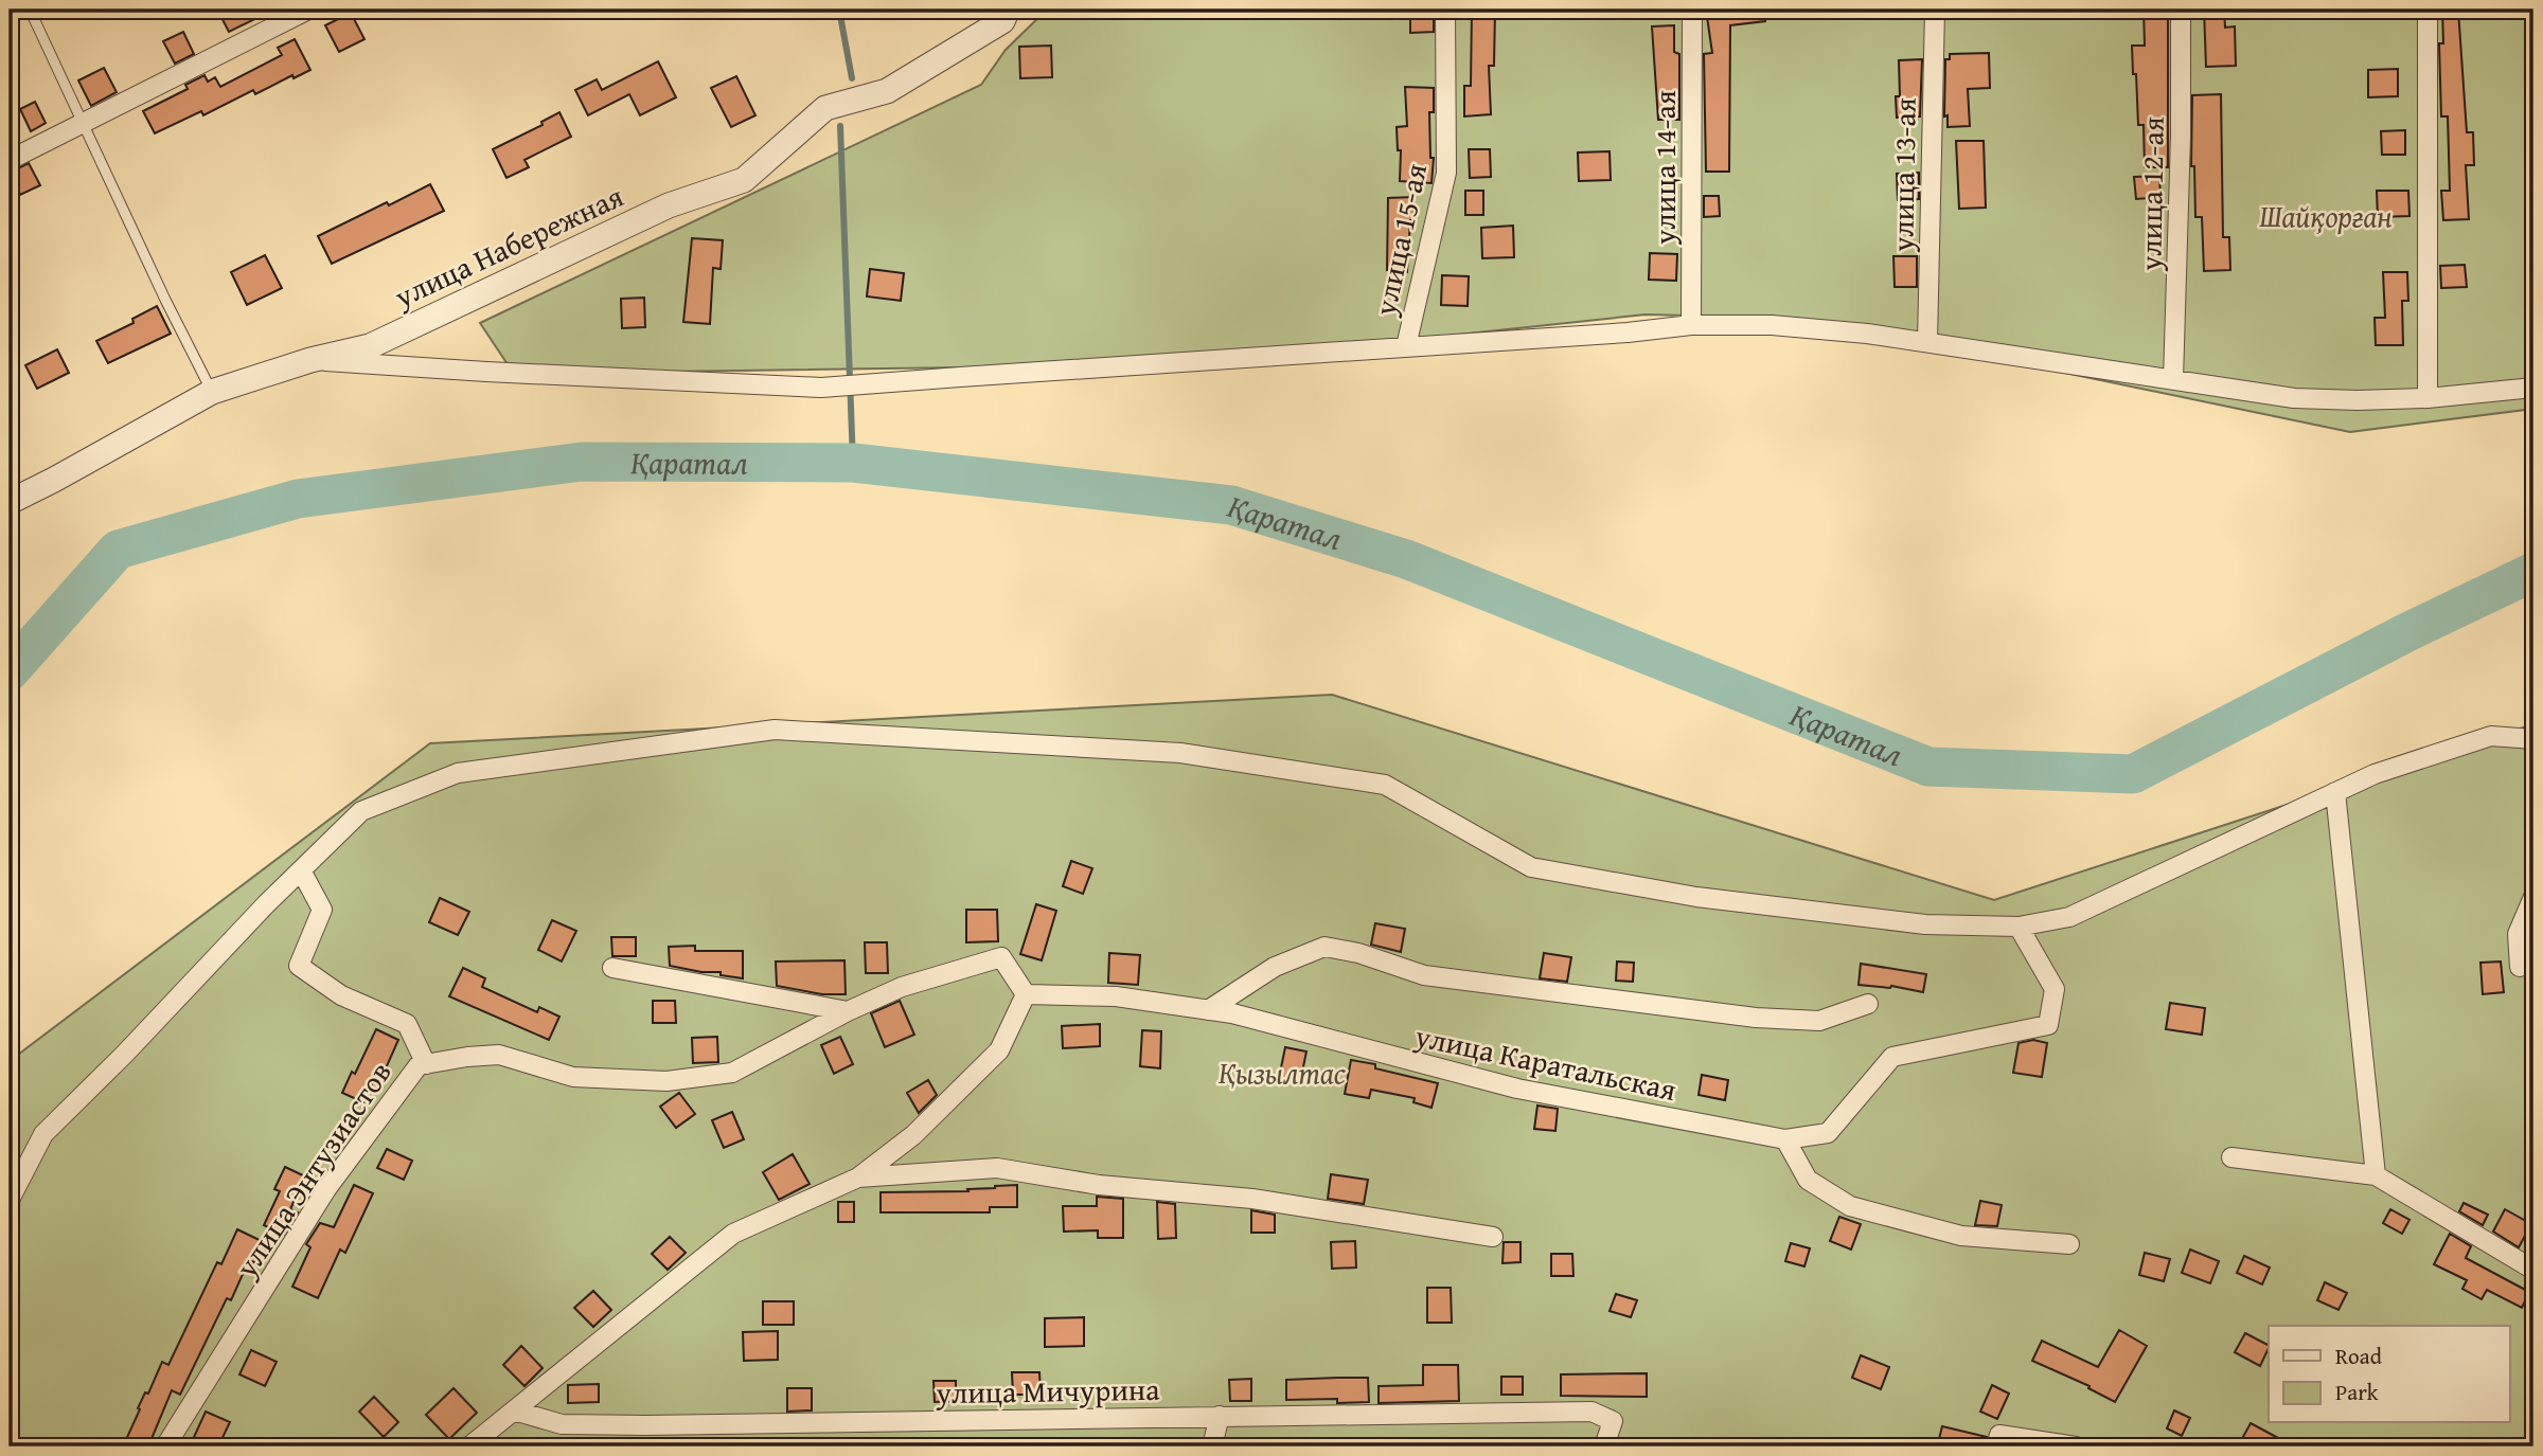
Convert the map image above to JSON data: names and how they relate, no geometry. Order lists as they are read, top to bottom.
{
  "streets": {
    "street": [
      "улица 14-ая",
      "улица 13-ая",
      "улица 12-ая",
      "улица 15-ая",
      "улица Набережная",
      "улица Каратальская",
      "улица Энтузиастов",
      "улица Мичурина"
    ]
  },
  "crossings": [
    ["улица Каратальская", "улица Энтузиастов"]
  ],
  "water": ["Қаратал"],
  "parks": ["Шайқорған", "Қызылтас"],
  "legend": ["Road", "Park"]
}
